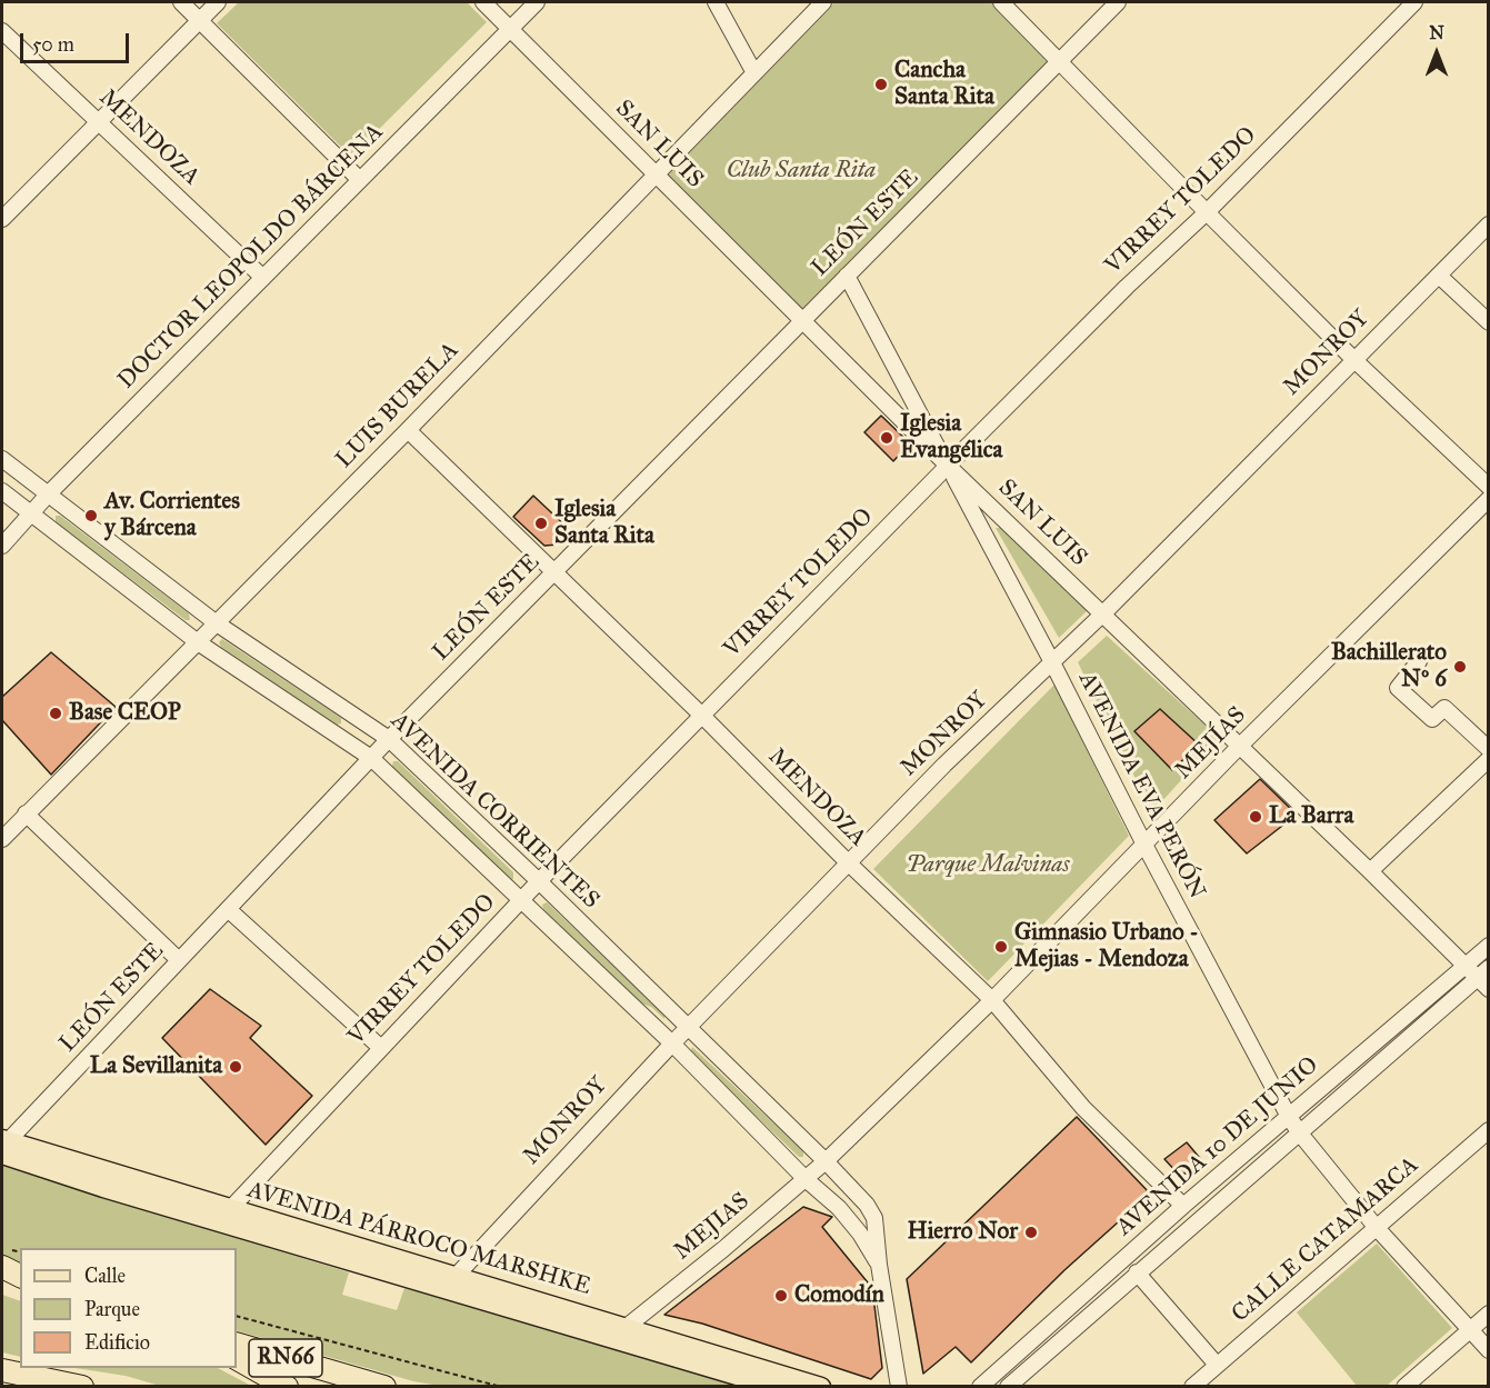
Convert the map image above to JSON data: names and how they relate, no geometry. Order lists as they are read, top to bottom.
{
  "streets": {
    "highway": ["RN66"],
    "main road": ["AVENIDA PÁRROCO MARSHKE"],
    "street": [
      "MENDOZA",
      "SAN LUIS",
      "VIRREY TOLEDO",
      "LEÓN ESTE",
      "DOCTOR LEOPOLDO BÁRCENA",
      "MONROY",
      "LUIS BURELA",
      "MEJÍAS",
      "AVENIDA EVA PERÓN",
      "AVENIDA CORRIENTES",
      "AVENIDA 10 DE JUNIO",
      "MEJIAS",
      "CALLE CATAMARCA"
    ]
  },
  "crossings": [
    ["MENDOZA", "VIRREY TOLEDO"],
    ["MENDOZA", "LEÓN ESTE"],
    ["MENDOZA", "DOCTOR LEOPOLDO BÁRCENA"],
    ["MENDOZA", "MONROY"],
    ["MENDOZA", "LUIS BURELA"],
    ["MENDOZA", "MEJÍAS"],
    ["MENDOZA", "AVENIDA 10 DE JUNIO"],
    ["SAN LUIS", "VIRREY TOLEDO"],
    ["SAN LUIS", "LEÓN ESTE"],
    ["SAN LUIS", "DOCTOR LEOPOLDO BÁRCENA"],
    ["SAN LUIS", "MONROY"],
    ["SAN LUIS", "LUIS BURELA"],
    ["SAN LUIS", "MEJÍAS"],
    ["SAN LUIS", "AVENIDA EVA PERÓN"],
    ["SAN LUIS", "AVENIDA 10 DE JUNIO"],
    ["VIRREY TOLEDO", "AVENIDA EVA PERÓN"],
    ["VIRREY TOLEDO", "AVENIDA CORRIENTES"],
    ["VIRREY TOLEDO", "AVENIDA PÁRROCO MARSHKE"],
    ["LEÓN ESTE", "AVENIDA EVA PERÓN"],
    ["LEÓN ESTE", "AVENIDA CORRIENTES"],
    ["LEÓN ESTE", "AVENIDA PÁRROCO MARSHKE"],
    ["DOCTOR LEOPOLDO BÁRCENA", "AVENIDA CORRIENTES"],
    ["MONROY", "AVENIDA EVA PERÓN"],
    ["MONROY", "AVENIDA CORRIENTES"],
    ["MONROY", "AVENIDA PÁRROCO MARSHKE"],
    ["LUIS BURELA", "AVENIDA CORRIENTES"],
    ["MEJÍAS", "AVENIDA EVA PERÓN"],
    ["MEJÍAS", "AVENIDA CORRIENTES"],
    ["MEJÍAS", "MEJIAS"],
    ["AVENIDA EVA PERÓN", "AVENIDA 10 DE JUNIO"],
    ["AVENIDA EVA PERÓN", "CALLE CATAMARCA"],
    ["AVENIDA CORRIENTES", "MEJIAS"],
    ["MEJIAS", "AVENIDA PÁRROCO MARSHKE"]
  ],
  "parks": ["Club Santa Rita", "Parque Malvinas"],
  "places": [
    "Cancha Santa Rita",
    "Iglesia Evangélica",
    "Av. Corrientes y Bárcena",
    "Iglesia Santa Rita",
    "Bachillerato Nº 6",
    "Base CEOP",
    "La Barra",
    "Gimnasio Urbano - Mejias - Mendoza",
    "La Sevillanita",
    "Hierro Nor",
    "Comodín"
  ],
  "legend": ["Calle", "Parque", "Edificio"],
  "scale_bar": "50 m",
  "north": "top"
}
